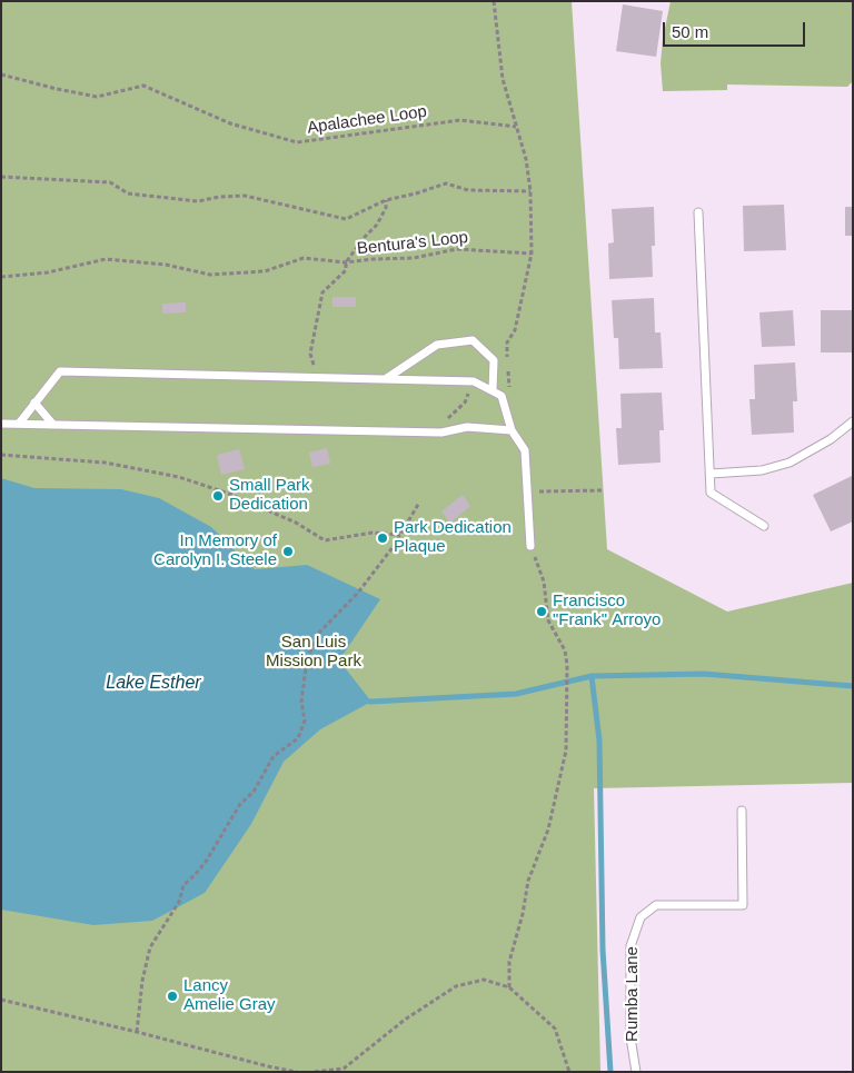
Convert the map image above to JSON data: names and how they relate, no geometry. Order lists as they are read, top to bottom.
{
  "streets": {
    "lane": ["Rumba Lane"],
    "path": ["Apalachee Loop", "Bentura's Loop"]
  },
  "water": ["Lake Esther"],
  "parks": ["San Luis Mission Park"],
  "places": [
    "Small Park Dedication",
    "Park Dedication Plaque",
    "In Memory of Carolyn I. Steele",
    "Francisco \"Frank\" Arroyo",
    "Lancy Amelie Gray"
  ],
  "scale_bar": "50 m"
}
